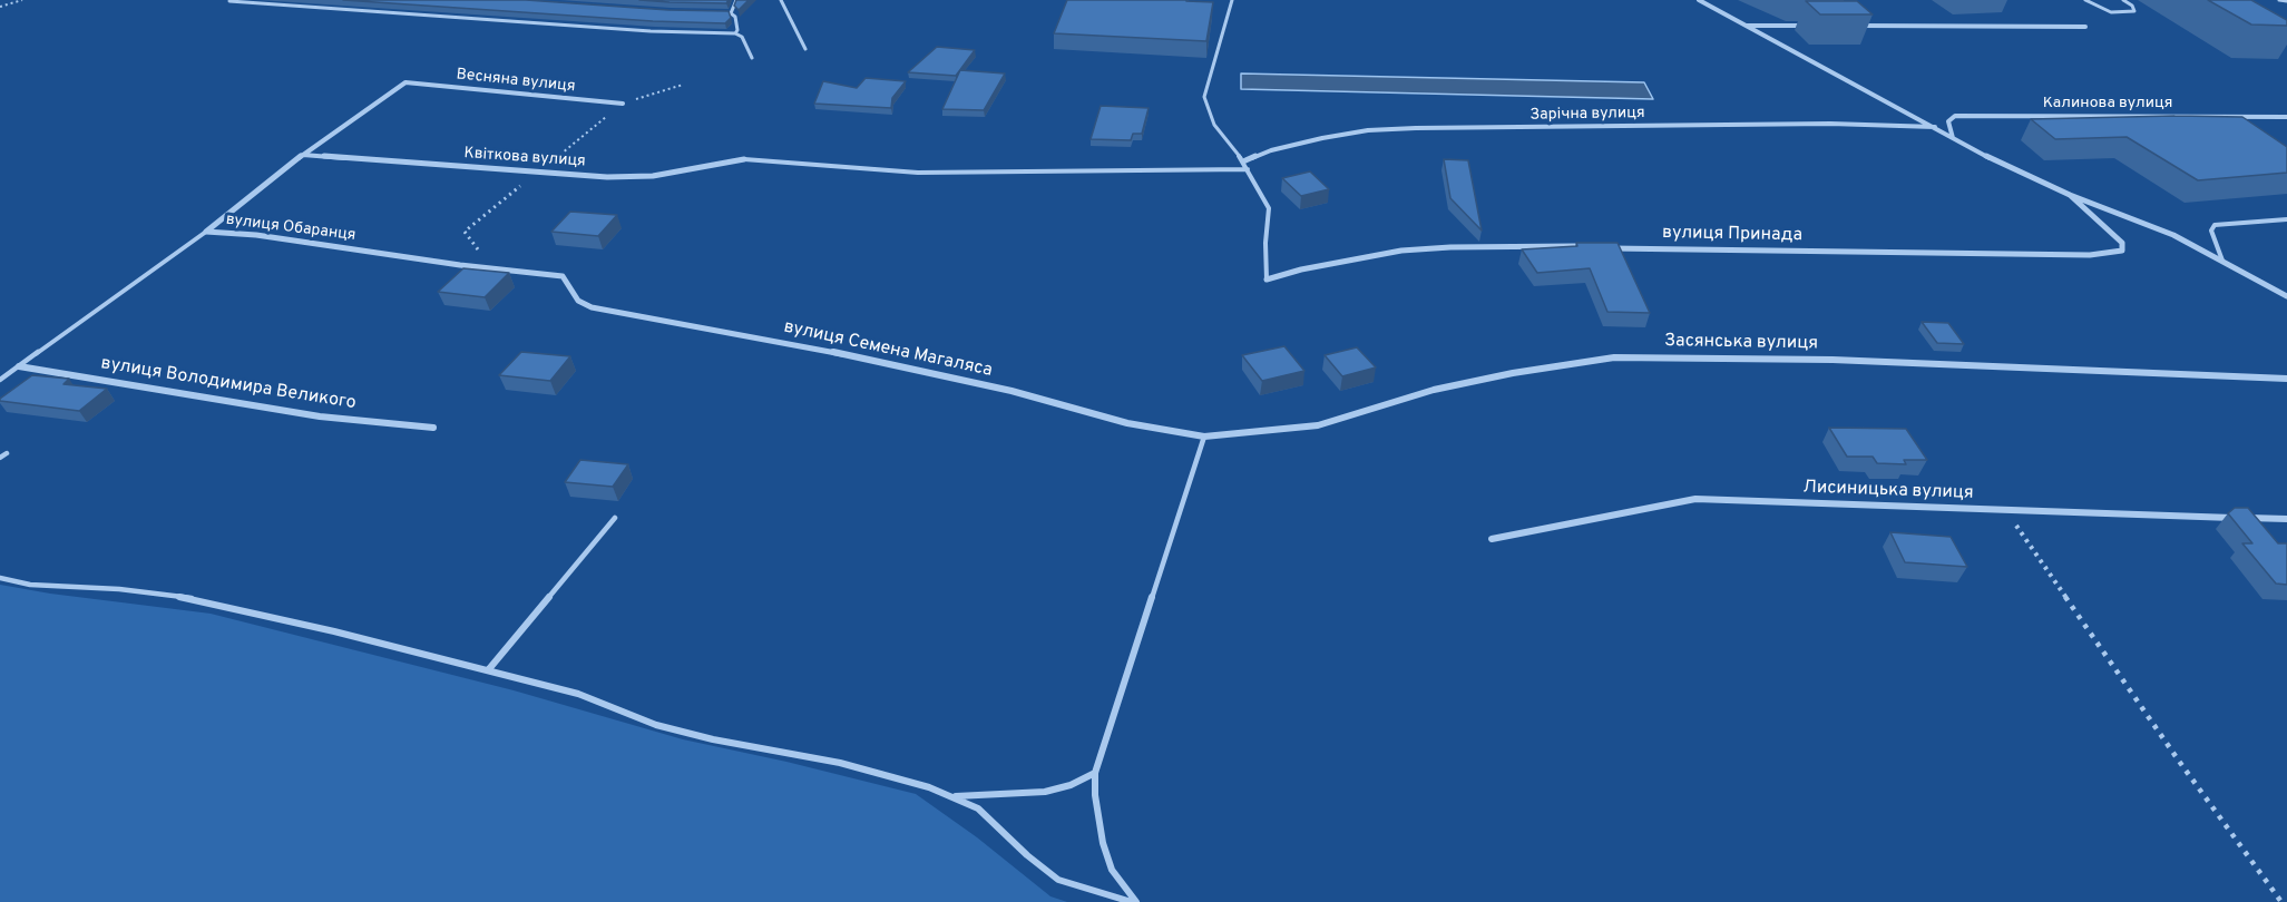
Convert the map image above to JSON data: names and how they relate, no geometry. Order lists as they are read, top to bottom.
{
  "streets": {
    "street": [
      "Весняна вулиця",
      "Калинова вулиця",
      "Зарічна вулиця",
      "Квіткова вулиця",
      "вулиця Обаранця",
      "вулиця Принада",
      "Засянська вулиця",
      "вулиця Семена Магаляса",
      "вулиця Володимира Великого",
      "Лисиницька вулиця"
    ]
  },
  "crossings": [
    ["Весняна вулиця", "вулиця Обаранця"],
    ["Квіткова вулиця", "вулиця Обаранця"],
    ["вулиця Обаранця", "вулиця Семена Магаляса"],
    ["Засянська вулиця", "вулиця Семена Магаляса"]
  ]
}
